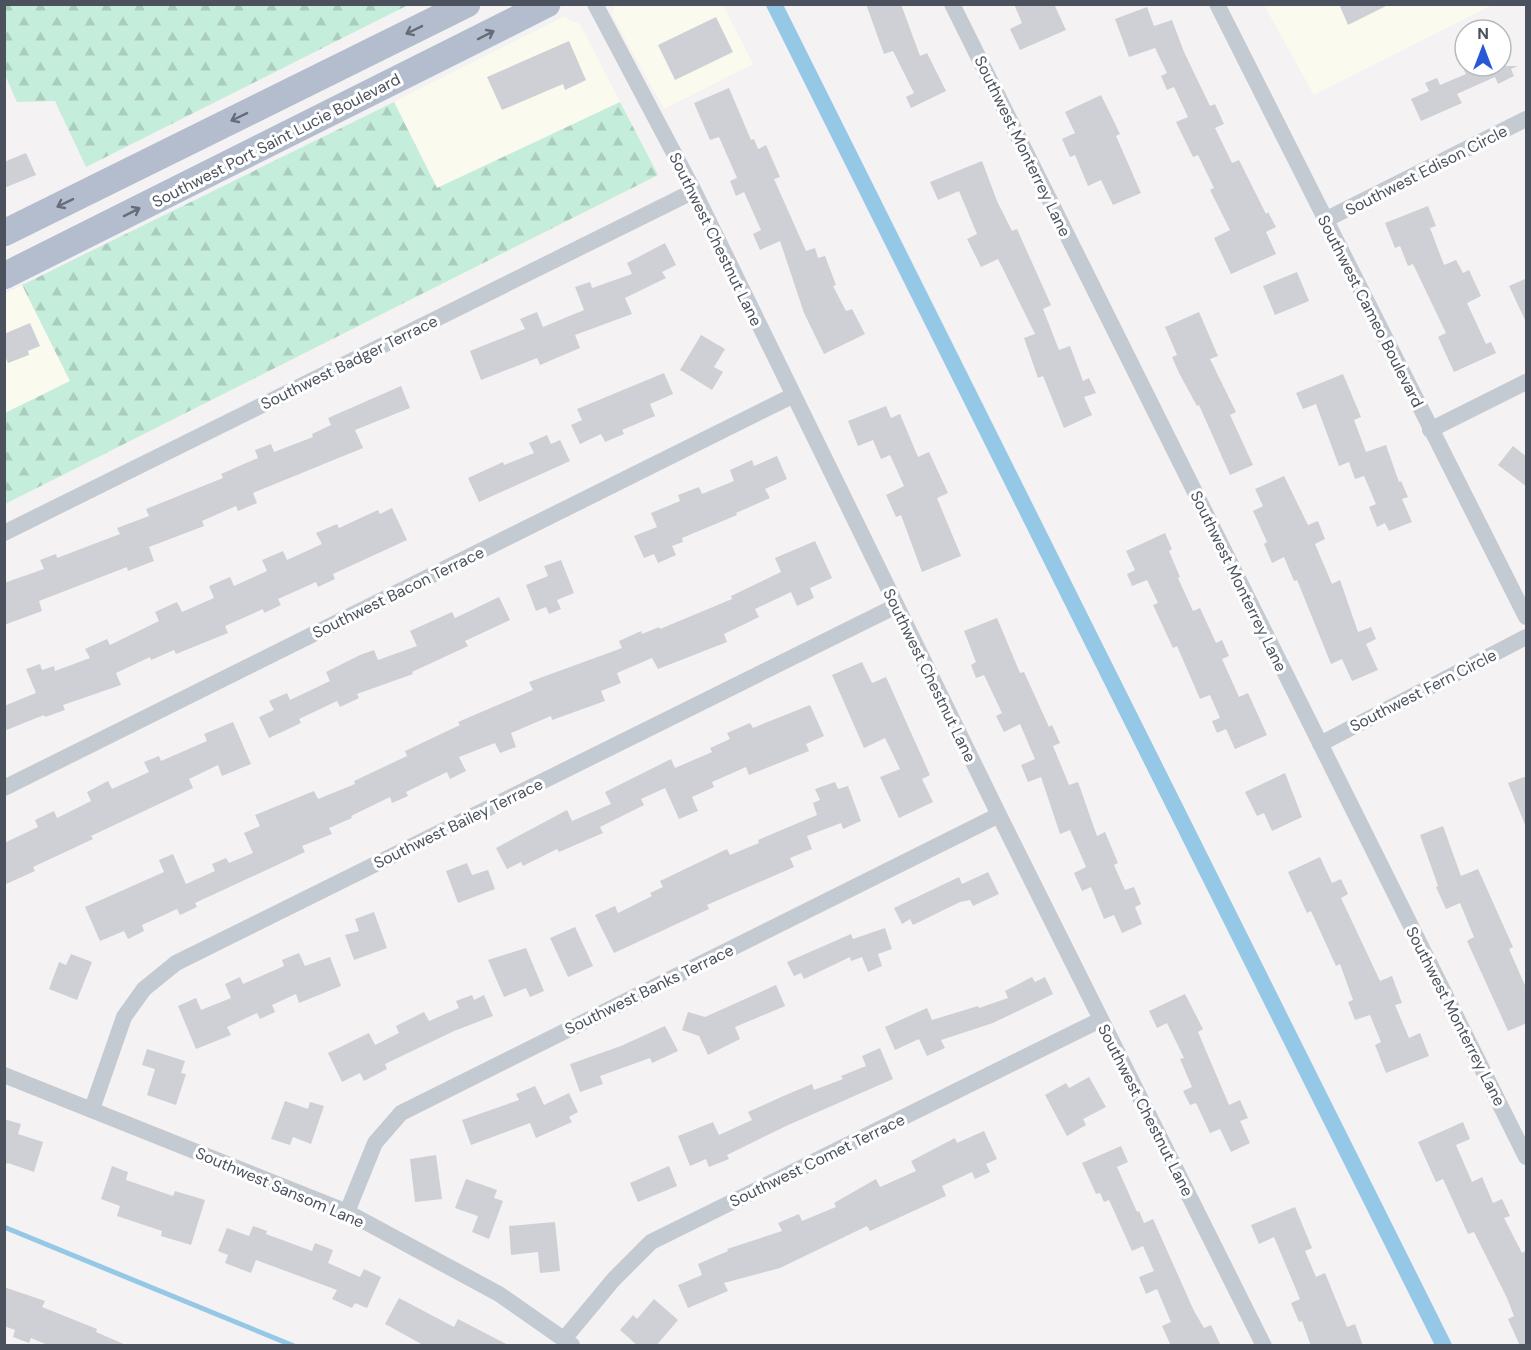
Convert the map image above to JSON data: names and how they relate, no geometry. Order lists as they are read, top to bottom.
{
  "streets": {
    "main road": ["Southwest Port Saint Lucie Boulevard"],
    "street": [
      "Southwest Monterrey Lane",
      "Southwest Edison Circle",
      "Southwest Chestnut Lane",
      "Southwest Cameo Boulevard",
      "Southwest Badger Terrace",
      "Southwest Bacon Terrace",
      "Southwest Fern Circle",
      "Southwest Bailey Terrace",
      "Southwest Banks Terrace",
      "Southwest Comet Terrace",
      "Southwest Sansom Lane"
    ]
  },
  "crossings": [
    ["Southwest Monterrey Lane", "Southwest Fern Circle"],
    ["Southwest Edison Circle", "Southwest Cameo Boulevard"],
    ["Southwest Chestnut Lane", "Southwest Badger Terrace"],
    ["Southwest Chestnut Lane", "Southwest Bacon Terrace"],
    ["Southwest Chestnut Lane", "Southwest Bailey Terrace"],
    ["Southwest Chestnut Lane", "Southwest Banks Terrace"],
    ["Southwest Chestnut Lane", "Southwest Comet Terrace"],
    ["Southwest Bailey Terrace", "Southwest Sansom Lane"],
    ["Southwest Banks Terrace", "Southwest Sansom Lane"],
    ["Southwest Comet Terrace", "Southwest Sansom Lane"]
  ],
  "north": "top"
}
